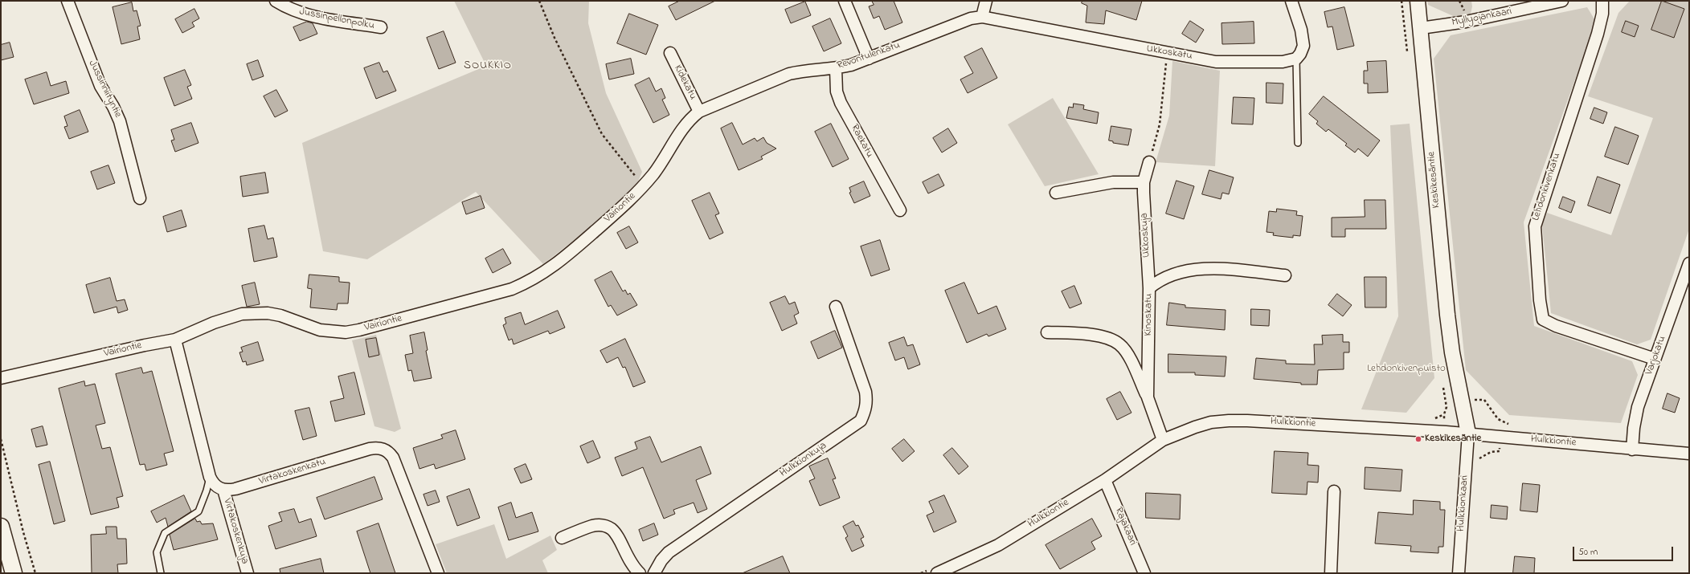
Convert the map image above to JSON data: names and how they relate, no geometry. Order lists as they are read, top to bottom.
{
  "streets": {
    "street": [
      "Myllyojankaari",
      "Jussinpellonpolku",
      "Ukkoskatu",
      "Revontulenkatu",
      "Kidekatu",
      "Jussinniityntie",
      "Raekatu",
      "Keskikesäntie",
      "Lehdonkivenkatu",
      "Vairiontie",
      "Ukkoskuja",
      "Kinoskatu",
      "Varjokatu",
      "Hulkkiontie",
      "Hulkkionkuja",
      "Virtakoskenkatu",
      "Hulkkionkaari",
      "Rajakaari",
      "Virtakoskenkuja"
    ]
  },
  "crossings": [
    ["Myllyojankaari", "Keskikesäntie"],
    ["Ukkoskatu", "Revontulenkatu"],
    ["Revontulenkatu", "Kidekatu"],
    ["Revontulenkatu", "Raekatu"],
    ["Revontulenkatu", "Vairiontie"],
    ["Kidekatu", "Vairiontie"],
    ["Keskikesäntie", "Hulkkiontie"],
    ["Keskikesäntie", "Hulkkionkaari"],
    ["Lehdonkivenkatu", "Varjokatu"],
    ["Ukkoskuja", "Kinoskatu"],
    ["Kinoskatu", "Hulkkiontie"],
    ["Varjokatu", "Hulkkiontie"],
    ["Hulkkiontie", "Hulkkionkaari"],
    ["Hulkkiontie", "Rajakaari"],
    ["Virtakoskenkatu", "Virtakoskenkuja"]
  ],
  "districts": ["SOUKKIO"],
  "parks": ["Lehdonkivenpuisto"],
  "places": ["Keskikesäntie"],
  "scale_bar": "50 m"
}
